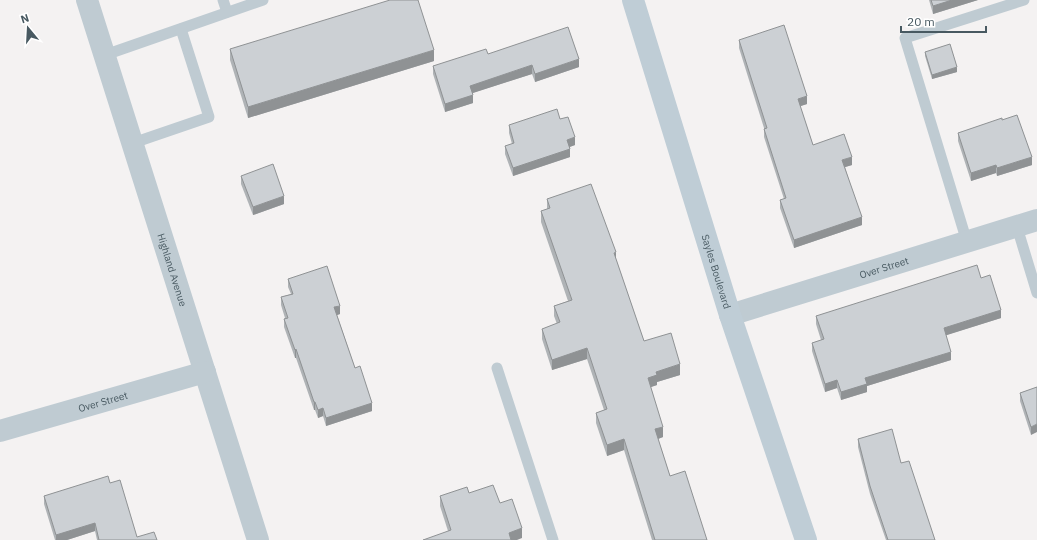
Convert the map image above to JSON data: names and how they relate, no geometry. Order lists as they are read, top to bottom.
{
  "streets": {
    "main road": ["Sayles Boulevard"],
    "street": ["Over Street", "Highland Avenue"]
  },
  "crossings": [
    ["Over Street", "Highland Avenue"],
    ["Over Street", "Sayles Boulevard"]
  ],
  "scale_bar": "20 m",
  "north": "top"
}
